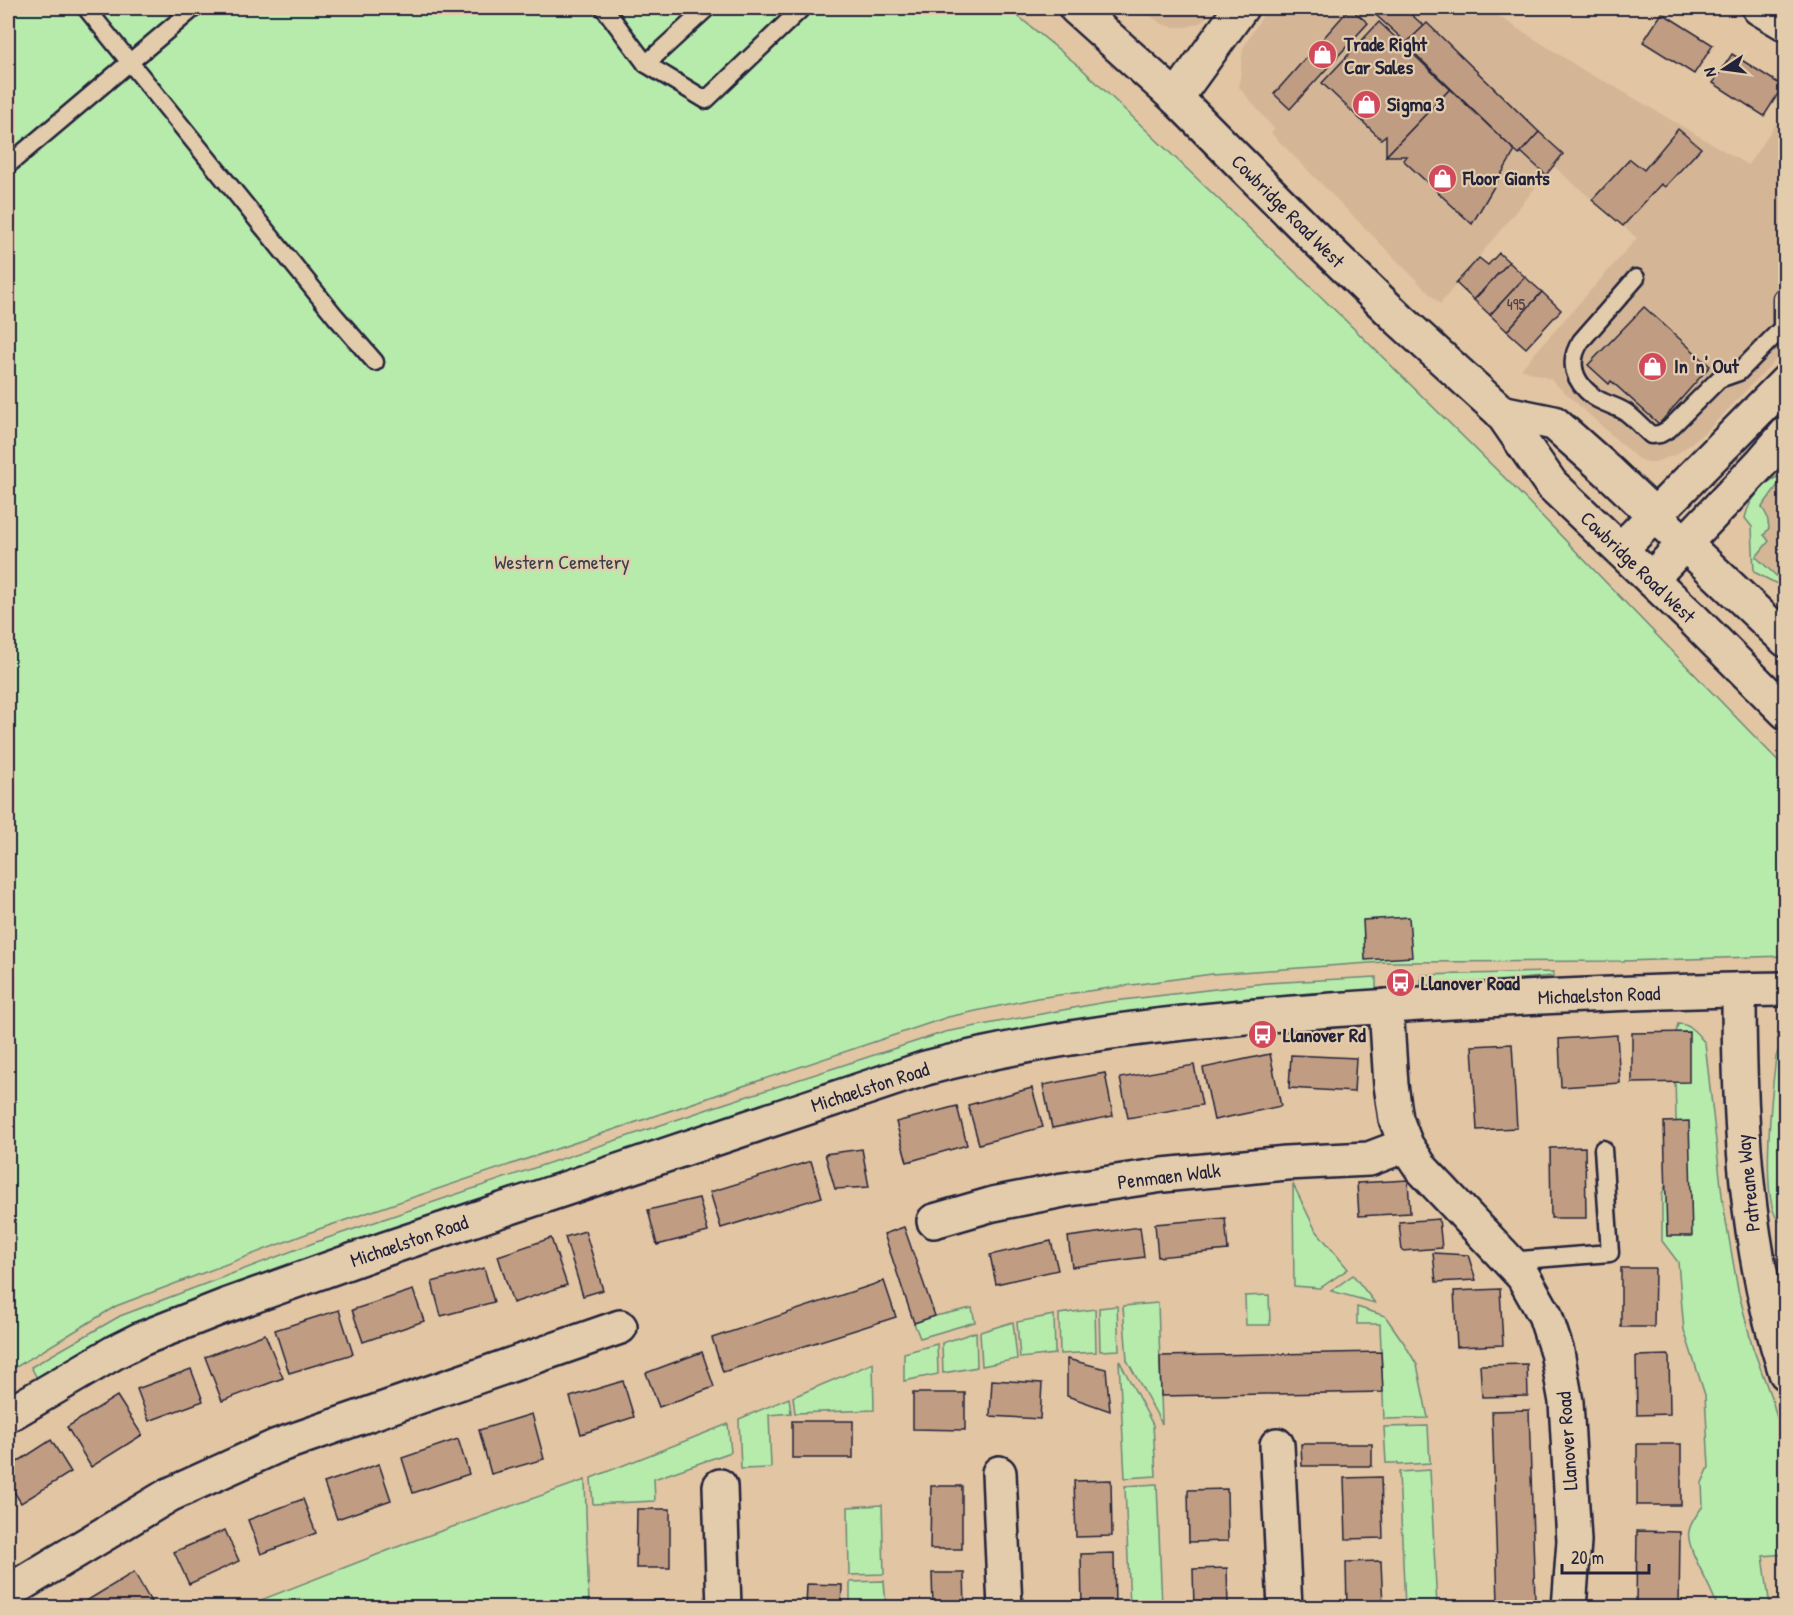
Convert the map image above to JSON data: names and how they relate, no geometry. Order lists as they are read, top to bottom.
{
  "streets": {
    "main road": [
      "Cowbridge Road West",
      "Michaelston Road",
      "Penmaen Walk",
      "Patreane Way",
      "Llanover Road"
    ]
  },
  "crossings": [
    ["Michaelston Road", "Patreane Way"],
    ["Michaelston Road", "Llanover Road"],
    ["Penmaen Walk", "Llanover Road"]
  ],
  "parks": ["Western Cemetery"],
  "places": {
    "shop": [
      "Trade Right Car Sales",
      "Sigma 3",
      "Floor Giants",
      "In 'n' Out"
    ],
    "bus stop": ["Llanover Road", "Llanover Rd"]
  },
  "house_numbers": ["495"],
  "scale_bar": "20 m",
  "north": "left"
}
